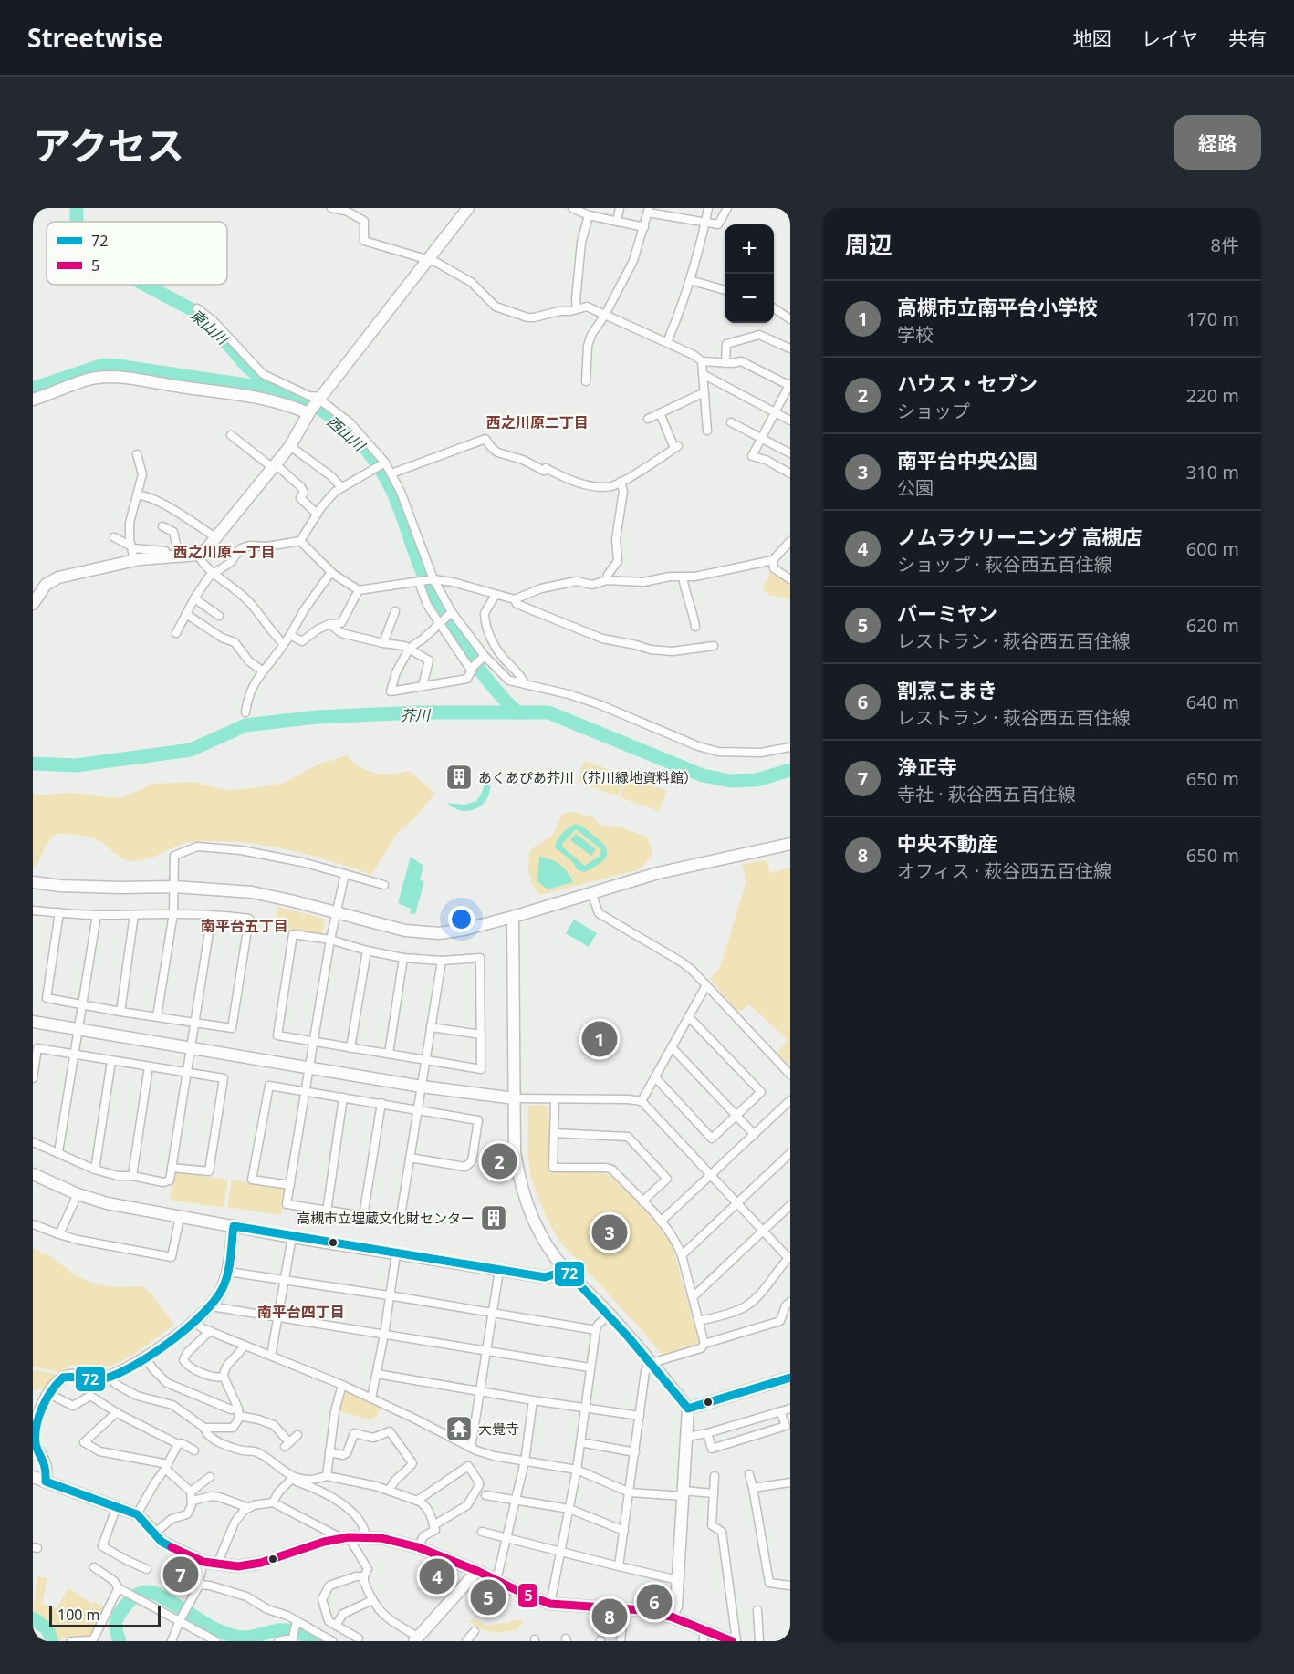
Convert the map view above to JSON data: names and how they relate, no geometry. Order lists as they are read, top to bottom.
{
  "districts": [
    "西之川原二丁目",
    "西之川原一丁目",
    "南平台五丁目",
    "南平台四丁目"
  ],
  "water": ["東山川", "西山川", "芥川"],
  "places": {
    "building": ["あくあぴあ芥川（芥川緑地資料館）", "高槻市立埋蔵文化財センター"],
    "temple": ["大覺寺"]
  },
  "lines": ["transit line 72", "transit line 5"],
  "legend": ["72", "5"],
  "scale_bar": "100 m",
  "page": {
    "header": "Streetwise",
    "nav": ["地図", "レイヤ", "共有"],
    "title": "アクセス",
    "buttons": "経路",
    "heading": ["周辺", "8件"],
    "map_buttons": ["+", "−"],
    "list": [
      {
        "mark": "1",
        "name": "高槻市立南平台小学校",
        "note": "学校",
        "value": "170 m"
      },
      {
        "mark": "2",
        "name": "ハウス・セブン",
        "note": "ショップ",
        "value": "220 m"
      },
      {
        "mark": "3",
        "name": "南平台中央公園",
        "note": "公園",
        "value": "310 m"
      },
      {
        "mark": "4",
        "name": "ノムラクリーニング 高槻店",
        "note": "ショップ · 萩谷西五百住線",
        "value": "600 m"
      },
      {
        "mark": "5",
        "name": "バーミヤン",
        "note": "レストラン · 萩谷西五百住線",
        "value": "620 m"
      },
      {
        "mark": "6",
        "name": "割烹こまき",
        "note": "レストラン · 萩谷西五百住線",
        "value": "640 m"
      },
      {
        "mark": "7",
        "name": "浄正寺",
        "note": "寺社 · 萩谷西五百住線",
        "value": "650 m"
      },
      {
        "mark": "8",
        "name": "中央不動産",
        "note": "オフィス · 萩谷西五百住線",
        "value": "650 m"
      }
    ],
    "pins": [
      "1",
      "2",
      "3",
      "7",
      "4",
      "5",
      "6",
      "8"
    ],
    "scale": "100 m"
  }
}
